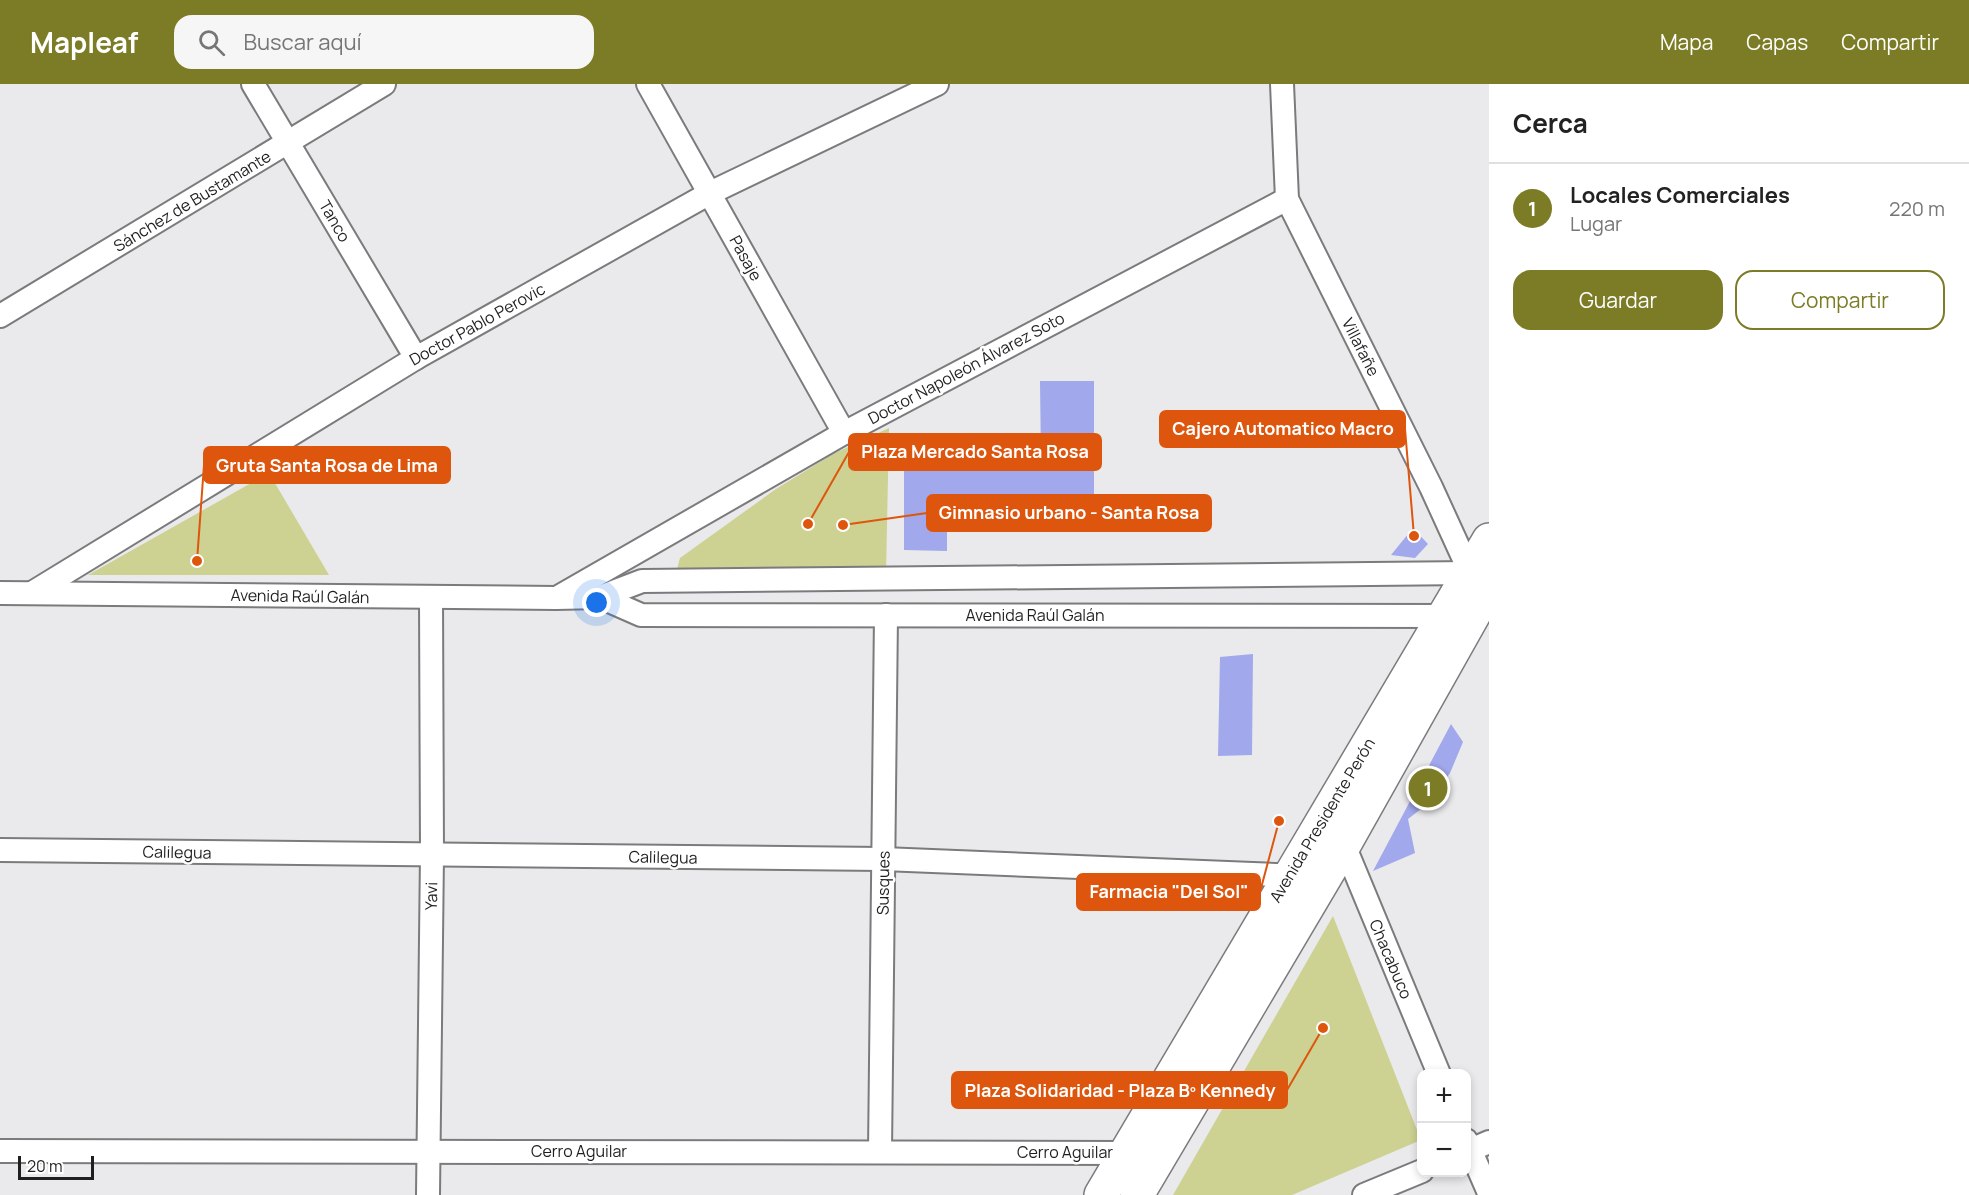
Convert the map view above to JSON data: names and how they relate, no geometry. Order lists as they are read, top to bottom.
{
  "streets": {
    "main road": ["Avenida Presidente Perón"],
    "street": [
      "Sánchez de Bustamante",
      "Tanco",
      "Pasaje",
      "Doctor Pablo Perovic",
      "Villafañe",
      "Doctor Napoleón Álvarez Soto",
      "Avenida Raúl Galán",
      "Calilegua",
      "Susques",
      "Yavi",
      "Chacabuco",
      "Cerro Aguilar"
    ]
  },
  "crossings": [
    ["Sánchez de Bustamante", "Tanco"],
    ["Tanco", "Doctor Pablo Perovic"],
    ["Pasaje", "Doctor Pablo Perovic"],
    ["Pasaje", "Doctor Napoleón Álvarez Soto"],
    ["Doctor Pablo Perovic", "Avenida Raúl Galán"],
    ["Villafañe", "Doctor Napoleón Álvarez Soto"],
    ["Villafañe", "Avenida Raúl Galán"],
    ["Villafañe", "Avenida Presidente Perón"],
    ["Doctor Napoleón Álvarez Soto", "Avenida Raúl Galán"],
    ["Avenida Raúl Galán", "Avenida Presidente Perón"],
    ["Avenida Raúl Galán", "Susques"],
    ["Avenida Raúl Galán", "Yavi"],
    ["Avenida Presidente Perón", "Calilegua"],
    ["Avenida Presidente Perón", "Chacabuco"],
    ["Avenida Presidente Perón", "Cerro Aguilar"],
    ["Calilegua", "Susques"],
    ["Calilegua", "Yavi"],
    ["Susques", "Cerro Aguilar"],
    ["Yavi", "Cerro Aguilar"]
  ],
  "places": [
    "Plaza Mercado Santa Rosa",
    "Gimnasio urbano - Santa Rosa",
    "Cajero Automatico Macro",
    "Gruta Santa Rosa de Lima",
    "Farmacia \"Del Sol\"",
    "Plaza Solidaridad - Plaza Bº Kennedy"
  ],
  "scale_bar": "20 m",
  "page": {
    "header": "Mapleaf",
    "search": "Buscar aquí",
    "nav": ["Mapa", "Capas", "Compartir"],
    "heading": "Cerca",
    "list": [
      {
        "mark": "1",
        "name": "Locales Comerciales",
        "note": "Lugar",
        "value": "220 m"
      }
    ],
    "buttons": ["Guardar", "Compartir"],
    "pins": "1",
    "map_buttons": ["+", "−"],
    "scale": "20 m"
  }
}
